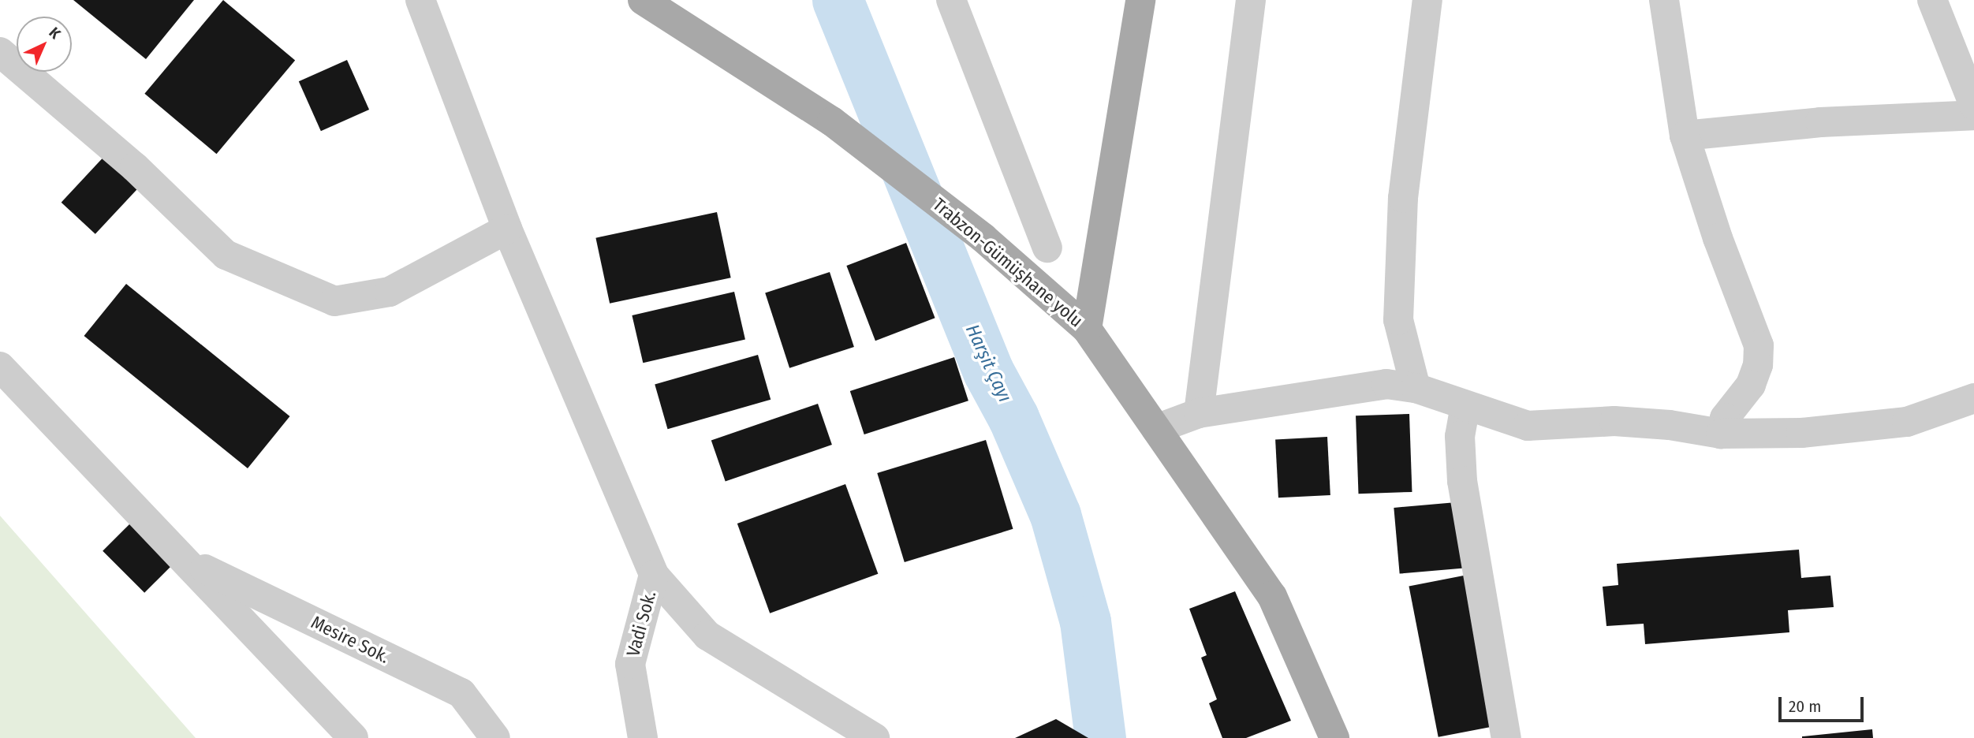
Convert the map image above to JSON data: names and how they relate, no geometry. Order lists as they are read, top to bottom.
{
  "streets": {
    "main road": ["Trabzon-Gümüşhane yolu"],
    "street": ["Vadi Sok.", "Mesire Sok."]
  },
  "water": ["Harşit Çayı"],
  "scale_bar": "20 m",
  "north": "top right"
}
